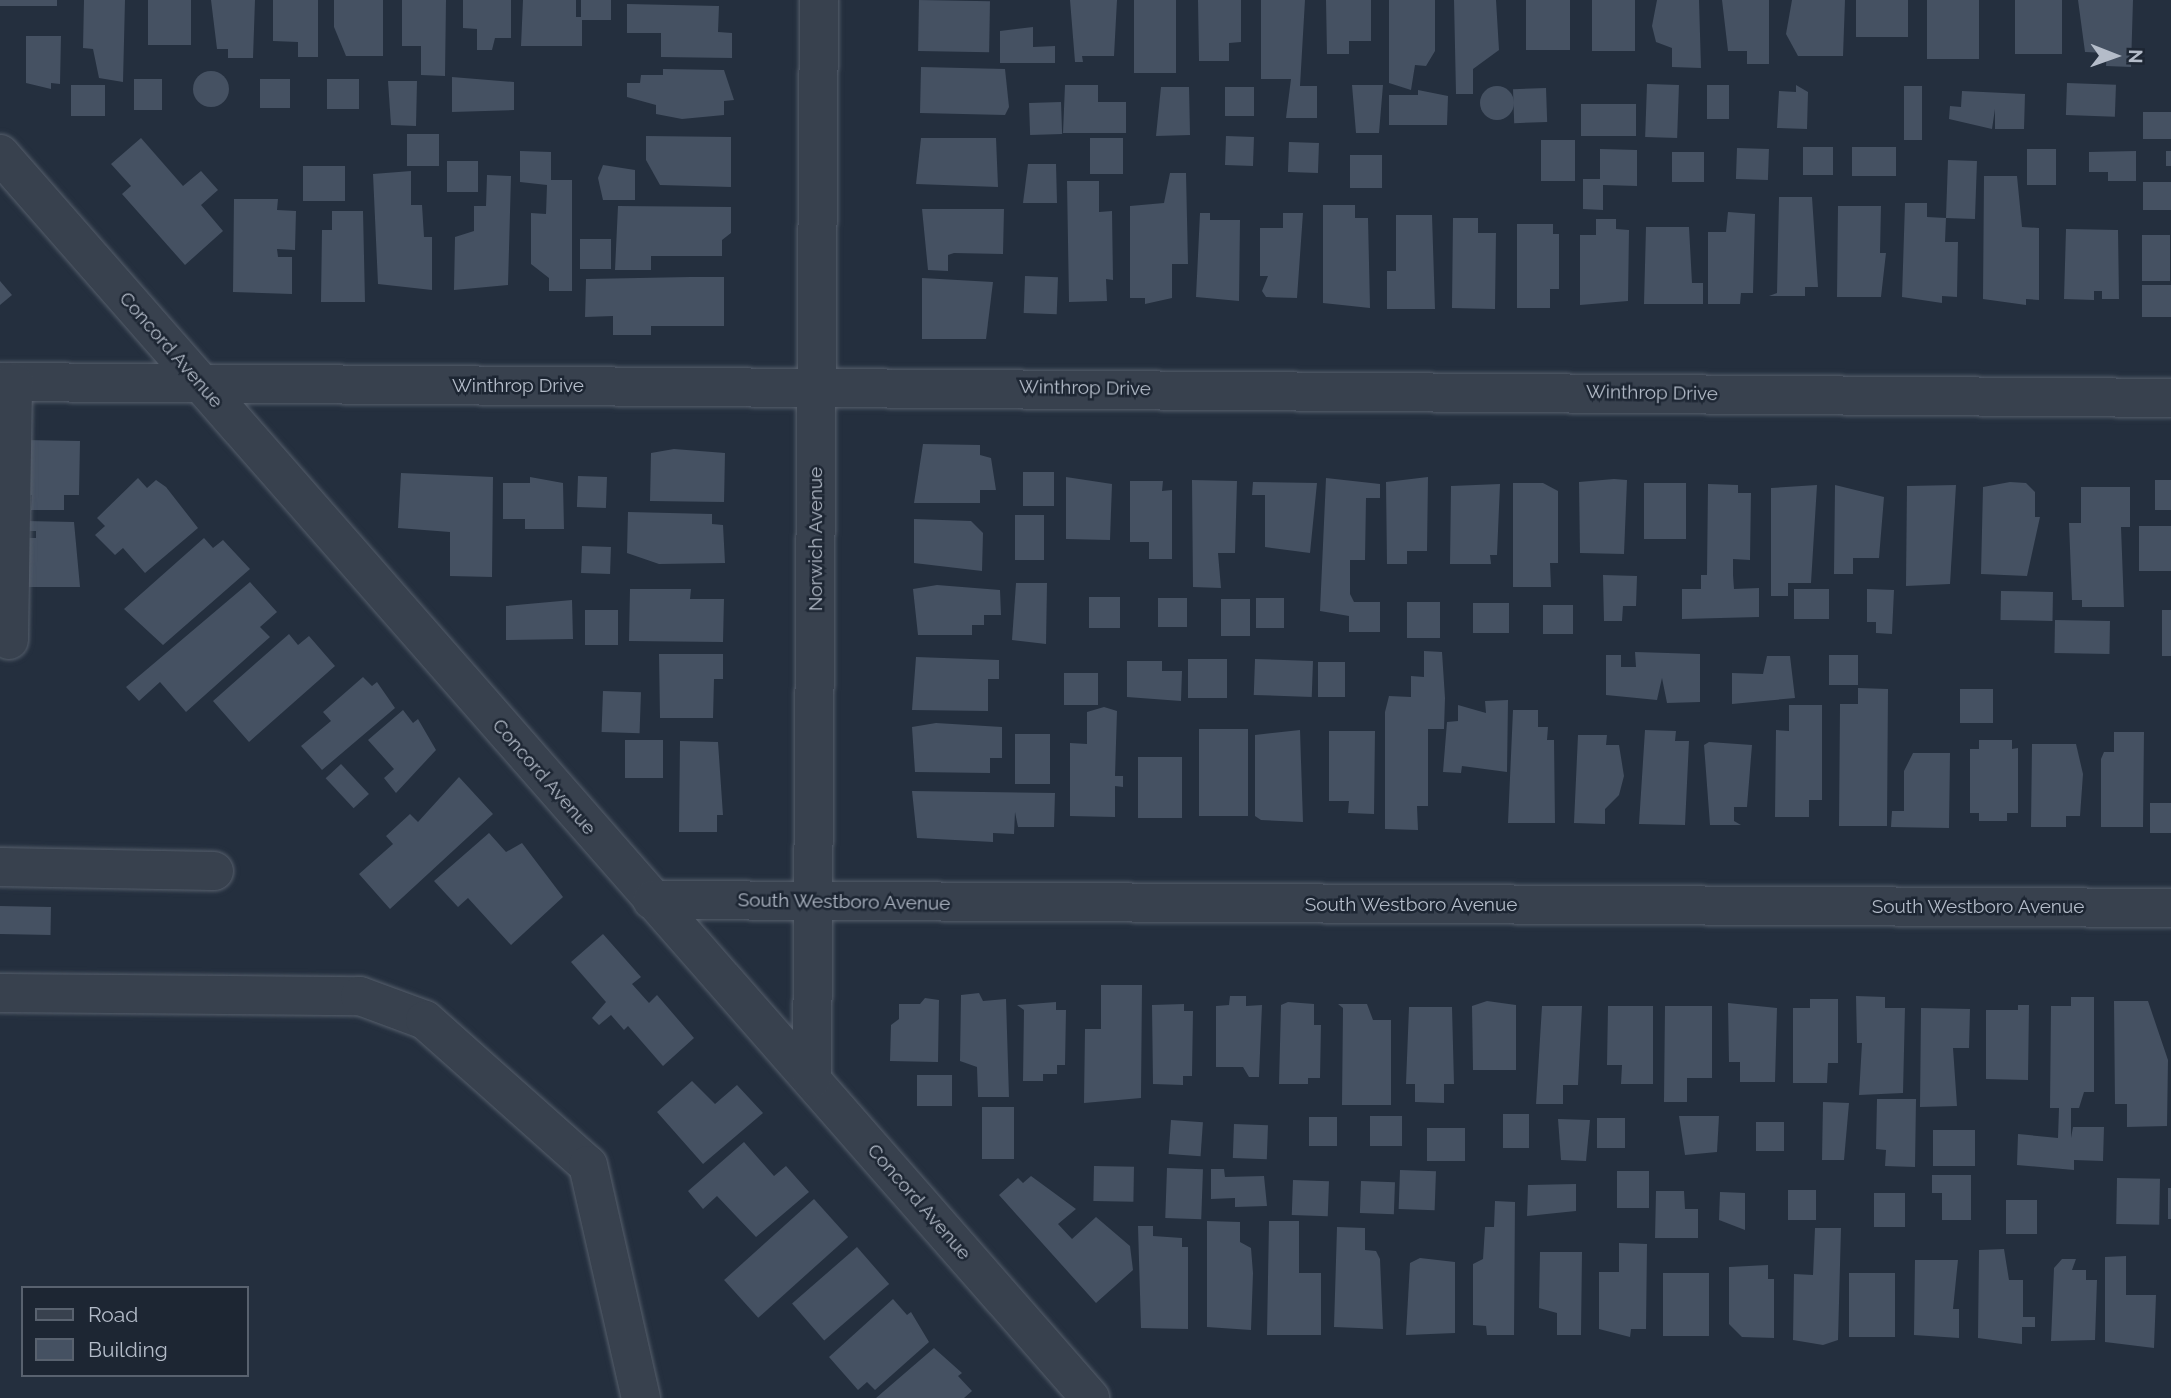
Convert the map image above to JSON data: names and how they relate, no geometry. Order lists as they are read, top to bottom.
{
  "streets": {
    "street": [
      "Concord Avenue",
      "Winthrop Drive",
      "Norwich Avenue",
      "South Westboro Avenue"
    ]
  },
  "crossings": [
    ["Concord Avenue", "Winthrop Drive"],
    ["Concord Avenue", "Norwich Avenue"],
    ["Concord Avenue", "South Westboro Avenue"],
    ["Winthrop Drive", "Norwich Avenue"],
    ["Norwich Avenue", "South Westboro Avenue"]
  ],
  "legend": ["Road", "Building"],
  "north": "right"
}
